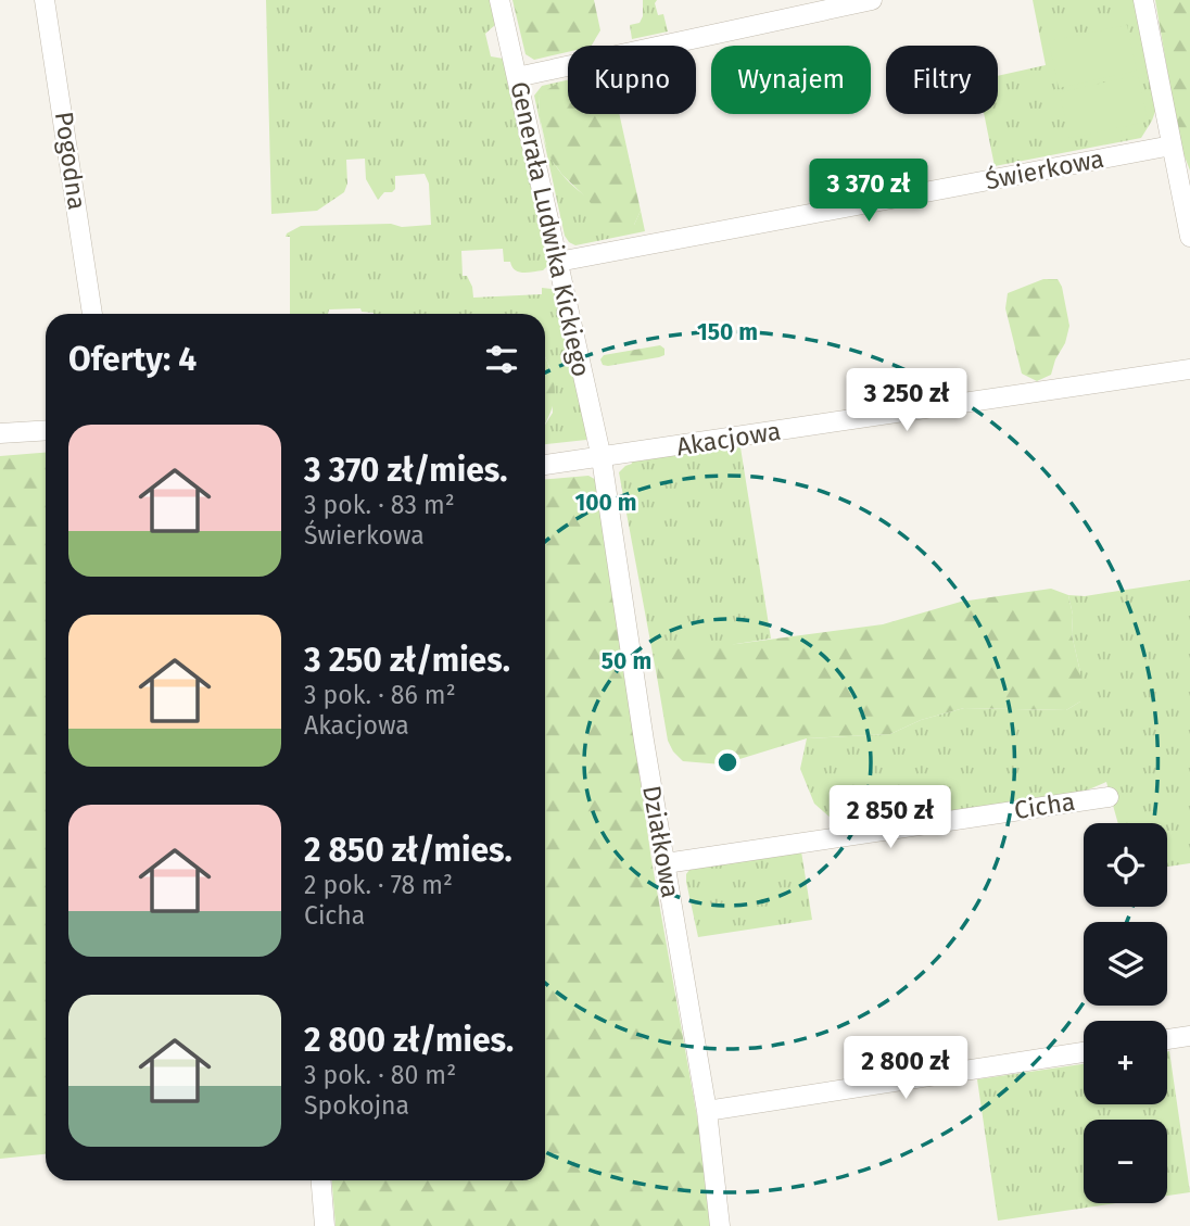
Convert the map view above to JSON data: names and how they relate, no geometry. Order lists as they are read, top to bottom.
{
  "streets": {
    "street": [
      "Pogodna",
      "Świerkowa",
      "Generała Ludwika Kickiego",
      "Akacjowa",
      "Cicha",
      "Działkowa"
    ]
  },
  "crossings": [
    ["Świerkowa", "Generała Ludwika Kickiego"],
    ["Generała Ludwika Kickiego", "Akacjowa"],
    ["Generała Ludwika Kickiego", "Działkowa"],
    ["Akacjowa", "Działkowa"],
    ["Cicha", "Działkowa"]
  ],
  "page": {
    "chip": ["Kupno", "Wynajem", "Filtry"],
    "price": [
      "3 370 zł",
      "3 250 zł",
      "2 850 zł",
      "2 800 zł"
    ],
    "heading": "Oferty: 4",
    "list": [
      {
        "name": "3 370 zł/mies.",
        "note": "3 pok. · 83 m² · Świerkowa"
      },
      {
        "name": "3 250 zł/mies.",
        "note": "3 pok. · 86 m² · Akacjowa"
      },
      {
        "name": "2 850 zł/mies.",
        "note": "2 pok. · 78 m² · Cicha"
      },
      {
        "name": "2 800 zł/mies.",
        "note": "3 pok. · 80 m² · Spokojna"
      }
    ],
    "map_buttons": ["+", "−"]
  },
  "rings": ["150 m", "100 m", "50 m"]
}
